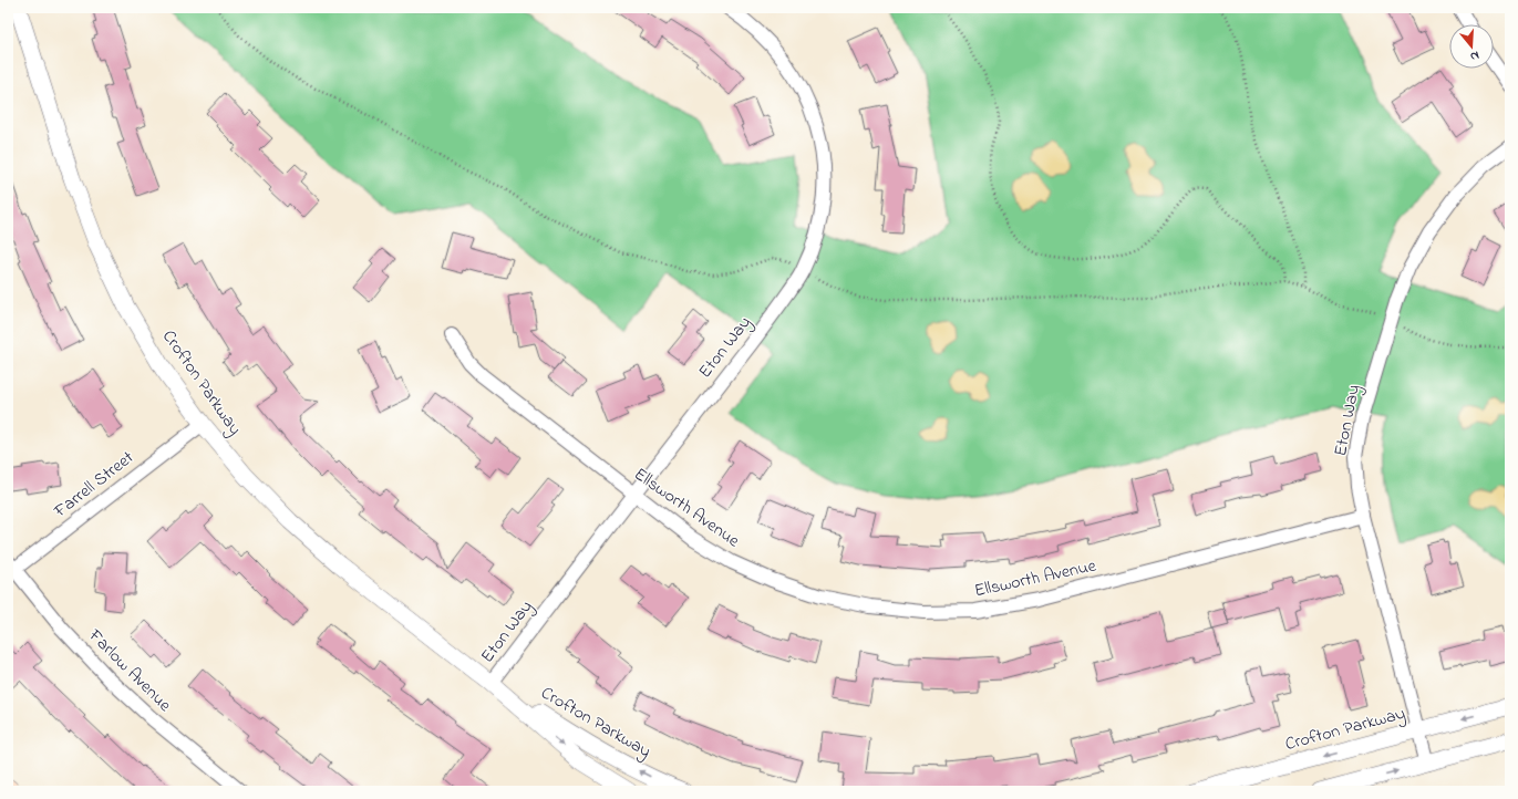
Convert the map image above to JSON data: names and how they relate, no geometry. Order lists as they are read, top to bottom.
{
  "streets": {
    "street": [
      "Eton Way",
      "Crofton Parkway",
      "Farrell Street",
      "Ellsworth Avenue",
      "Farlow Avenue"
    ]
  },
  "crossings": [
    ["Eton Way", "Crofton Parkway"],
    ["Eton Way", "Ellsworth Avenue"],
    ["Crofton Parkway", "Farrell Street"],
    ["Farrell Street", "Farlow Avenue"]
  ],
  "north": "bottom"
}
